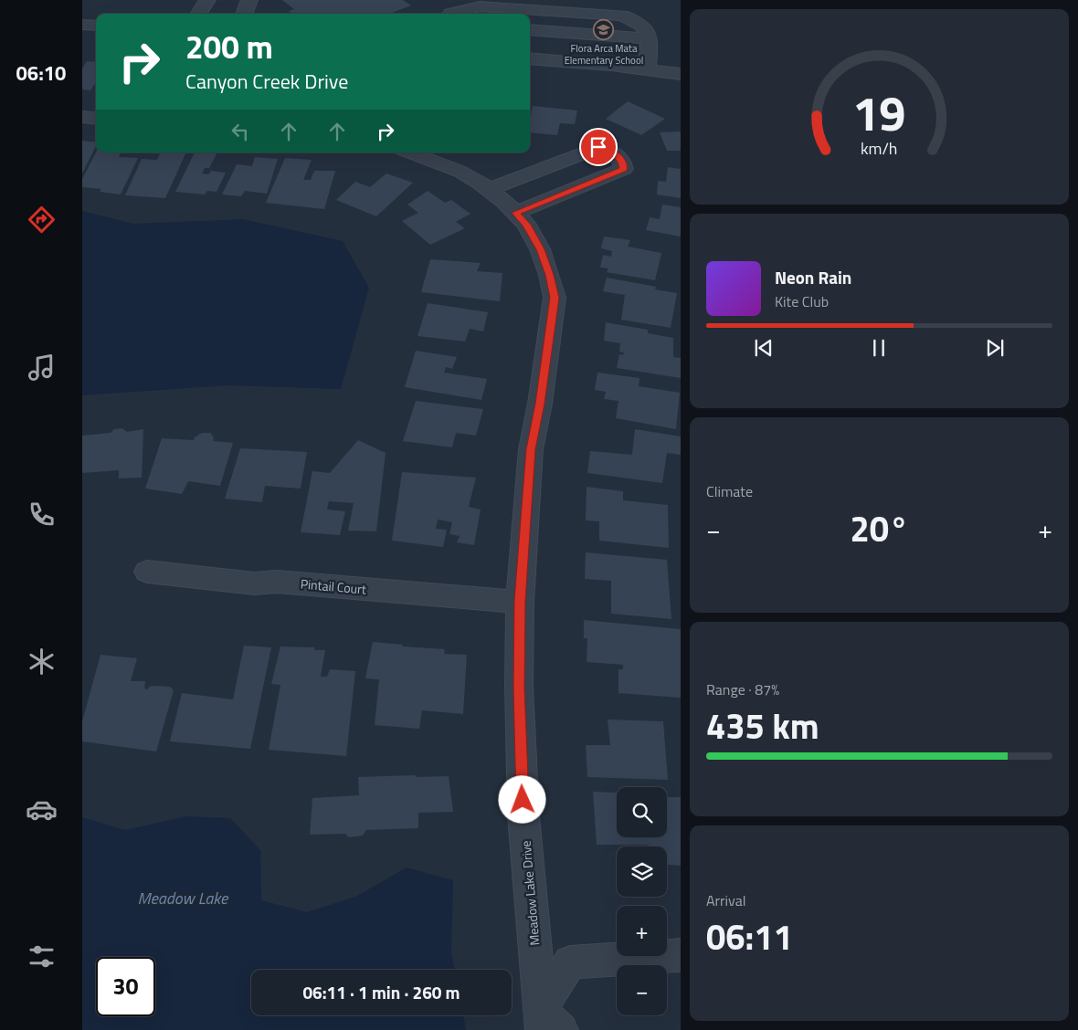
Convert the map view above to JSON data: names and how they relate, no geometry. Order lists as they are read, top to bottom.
{
  "streets": {
    "street": ["Pintail Court", "Meadow Lake Drive"]
  },
  "crossings": [
    ["Pintail Court", "Meadow Lake Drive"]
  ],
  "water": ["Meadow Lake"],
  "places": {
    "school or university": ["Flora Arca Mata Elementary School"]
  },
  "page": {
    "tabs": "06:10",
    "turn": ["200 m", "Canyon Creek Drive"],
    "song": ["Neon Rain", "Kite Club"],
    "tile": [
      "Climate",
      ["Range · 87%", "435 km"],
      ["Arrival", "06:11"]
    ],
    "heat": ["−", "20°", "+"],
    "map_buttons": ["+", "−"],
    "limit": "30",
    "trip": "06:11 · 1 min · 260 m",
    "gauge": ["19", "km/h"]
  }
}
